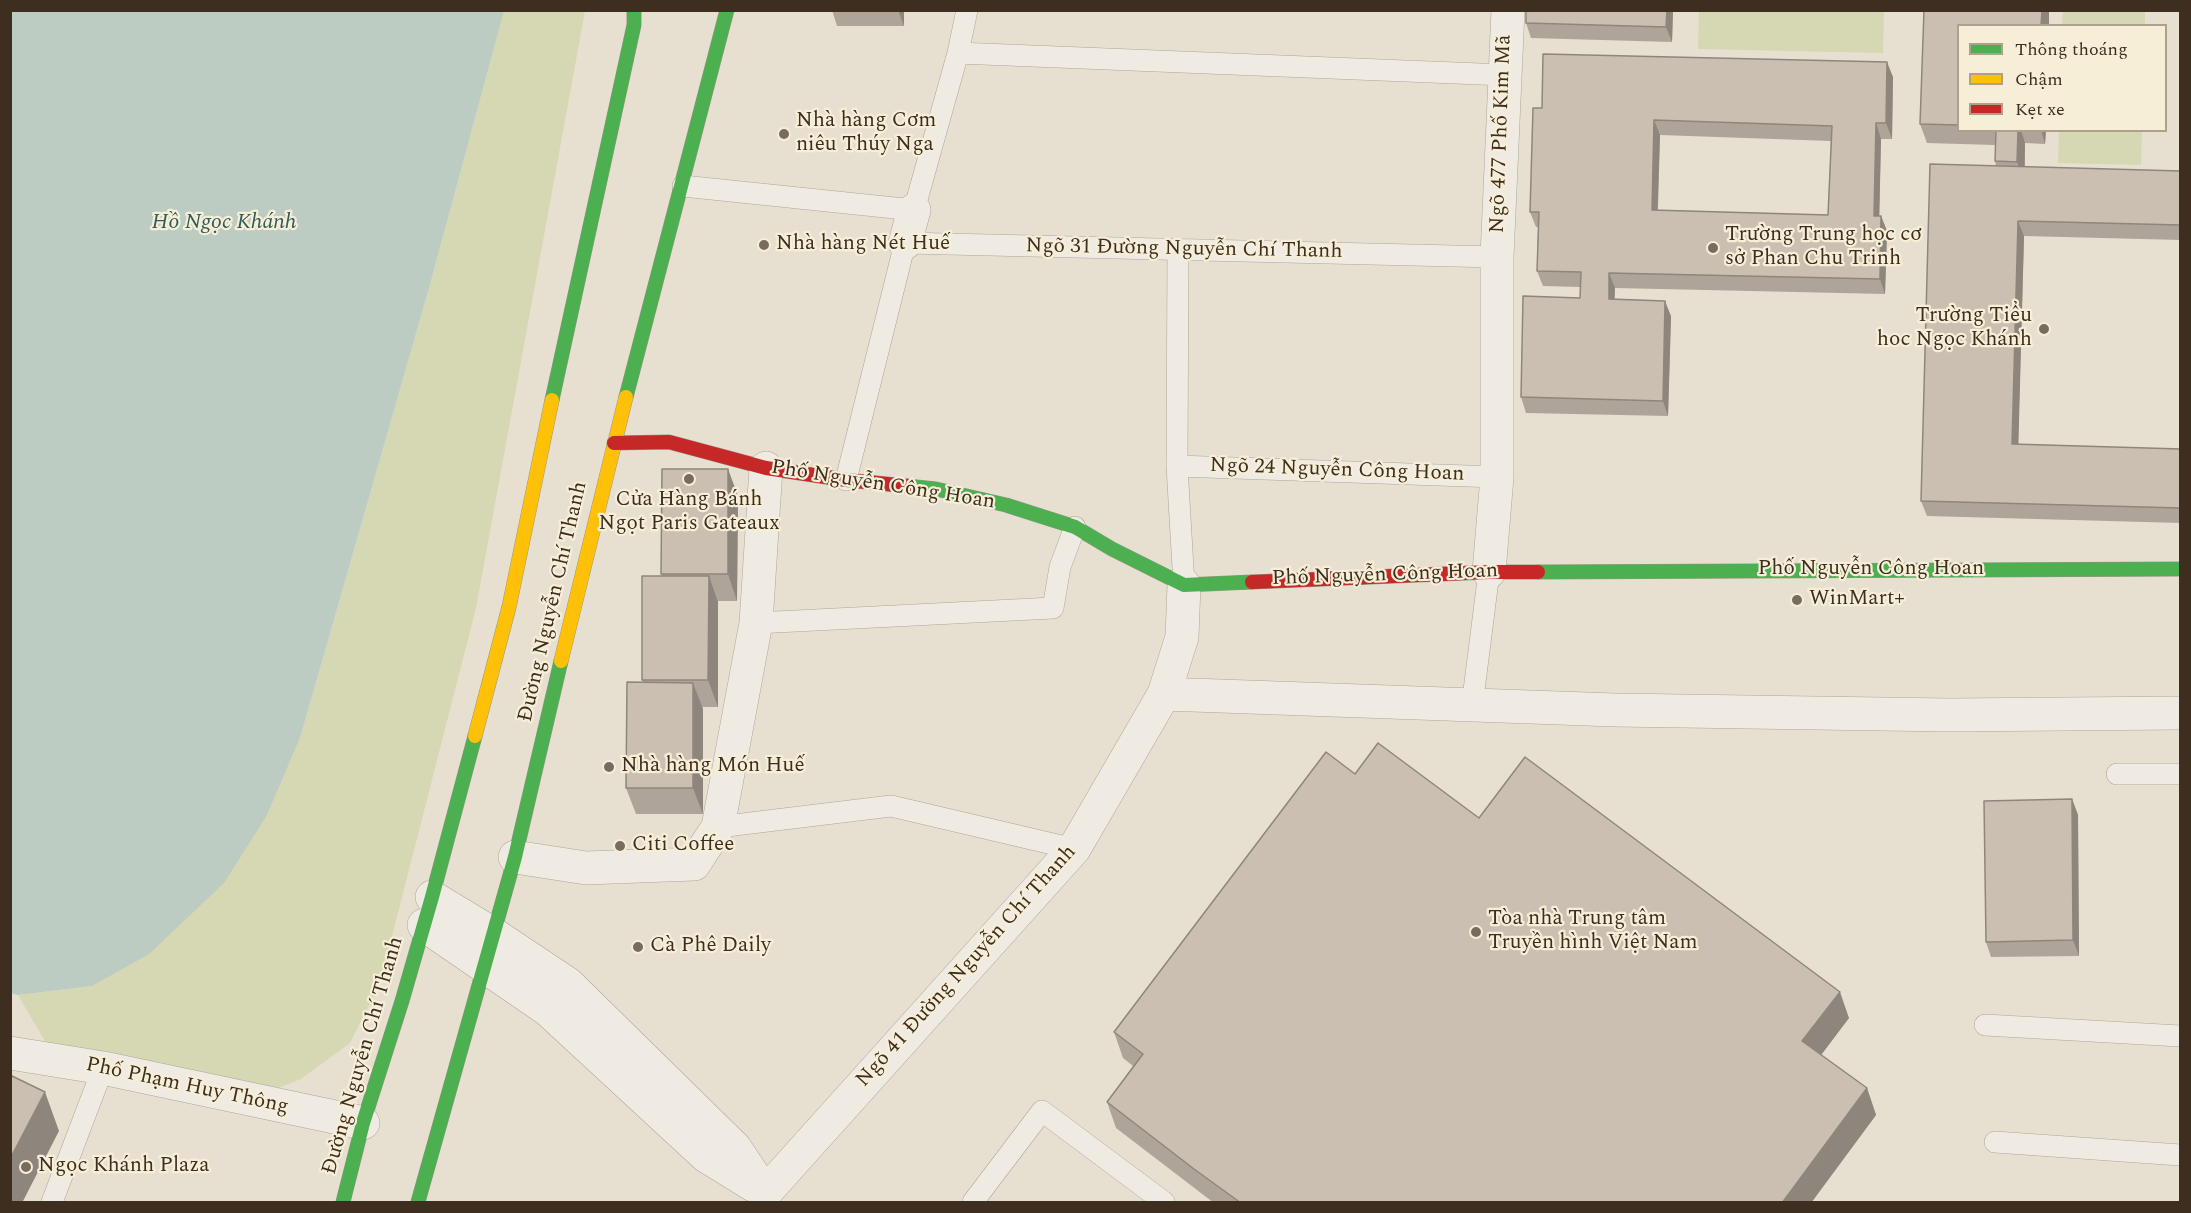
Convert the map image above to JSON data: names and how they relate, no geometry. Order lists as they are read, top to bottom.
{
  "streets": {
    "main road": ["Phố Nguyễn Công Hoan", "Đường Nguyễn Chí Thanh"],
    "street": ["Ngõ 477 Phố Kim Mã", "Ngõ 41 Đường Nguyễn Chí Thanh", "Phố Phạm Huy Thông"],
    "lane": ["Ngõ 31 Đường Nguyễn Chí Thanh", "Ngõ 24 Nguyễn Công Hoan"]
  },
  "crossings": [
    ["Ngõ 477 Phố Kim Mã", "Ngõ 31 Đường Nguyễn Chí Thanh"],
    ["Phố Nguyễn Công Hoan", "Đường Nguyễn Chí Thanh"],
    ["Phố Nguyễn Công Hoan", "Ngõ 41 Đường Nguyễn Chí Thanh"],
    ["Đường Nguyễn Chí Thanh", "Phố Phạm Huy Thông"]
  ],
  "water": ["Hồ Ngọc Khánh"],
  "places": [
    "Nhà hàng Cơm niêu Thúy Nga",
    "Nhà hàng Nét Huế",
    "Trường Trung học cơ sở Phan Chu Trinh",
    "Trường Tiểu hoc Ngọc Khánh",
    "Cửa Hàng Bánh Ngọt Paris Gateaux",
    "WinMart+",
    "Nhà hàng Món Huế",
    "Citi Coffee",
    "Tòa nhà Trung tâm Truyền hình Việt Nam",
    "Cà Phê Daily",
    "Ngọc Khánh Plaza"
  ],
  "legend": ["Thông thoáng", "Chậm", "Kẹt xe"]
}
